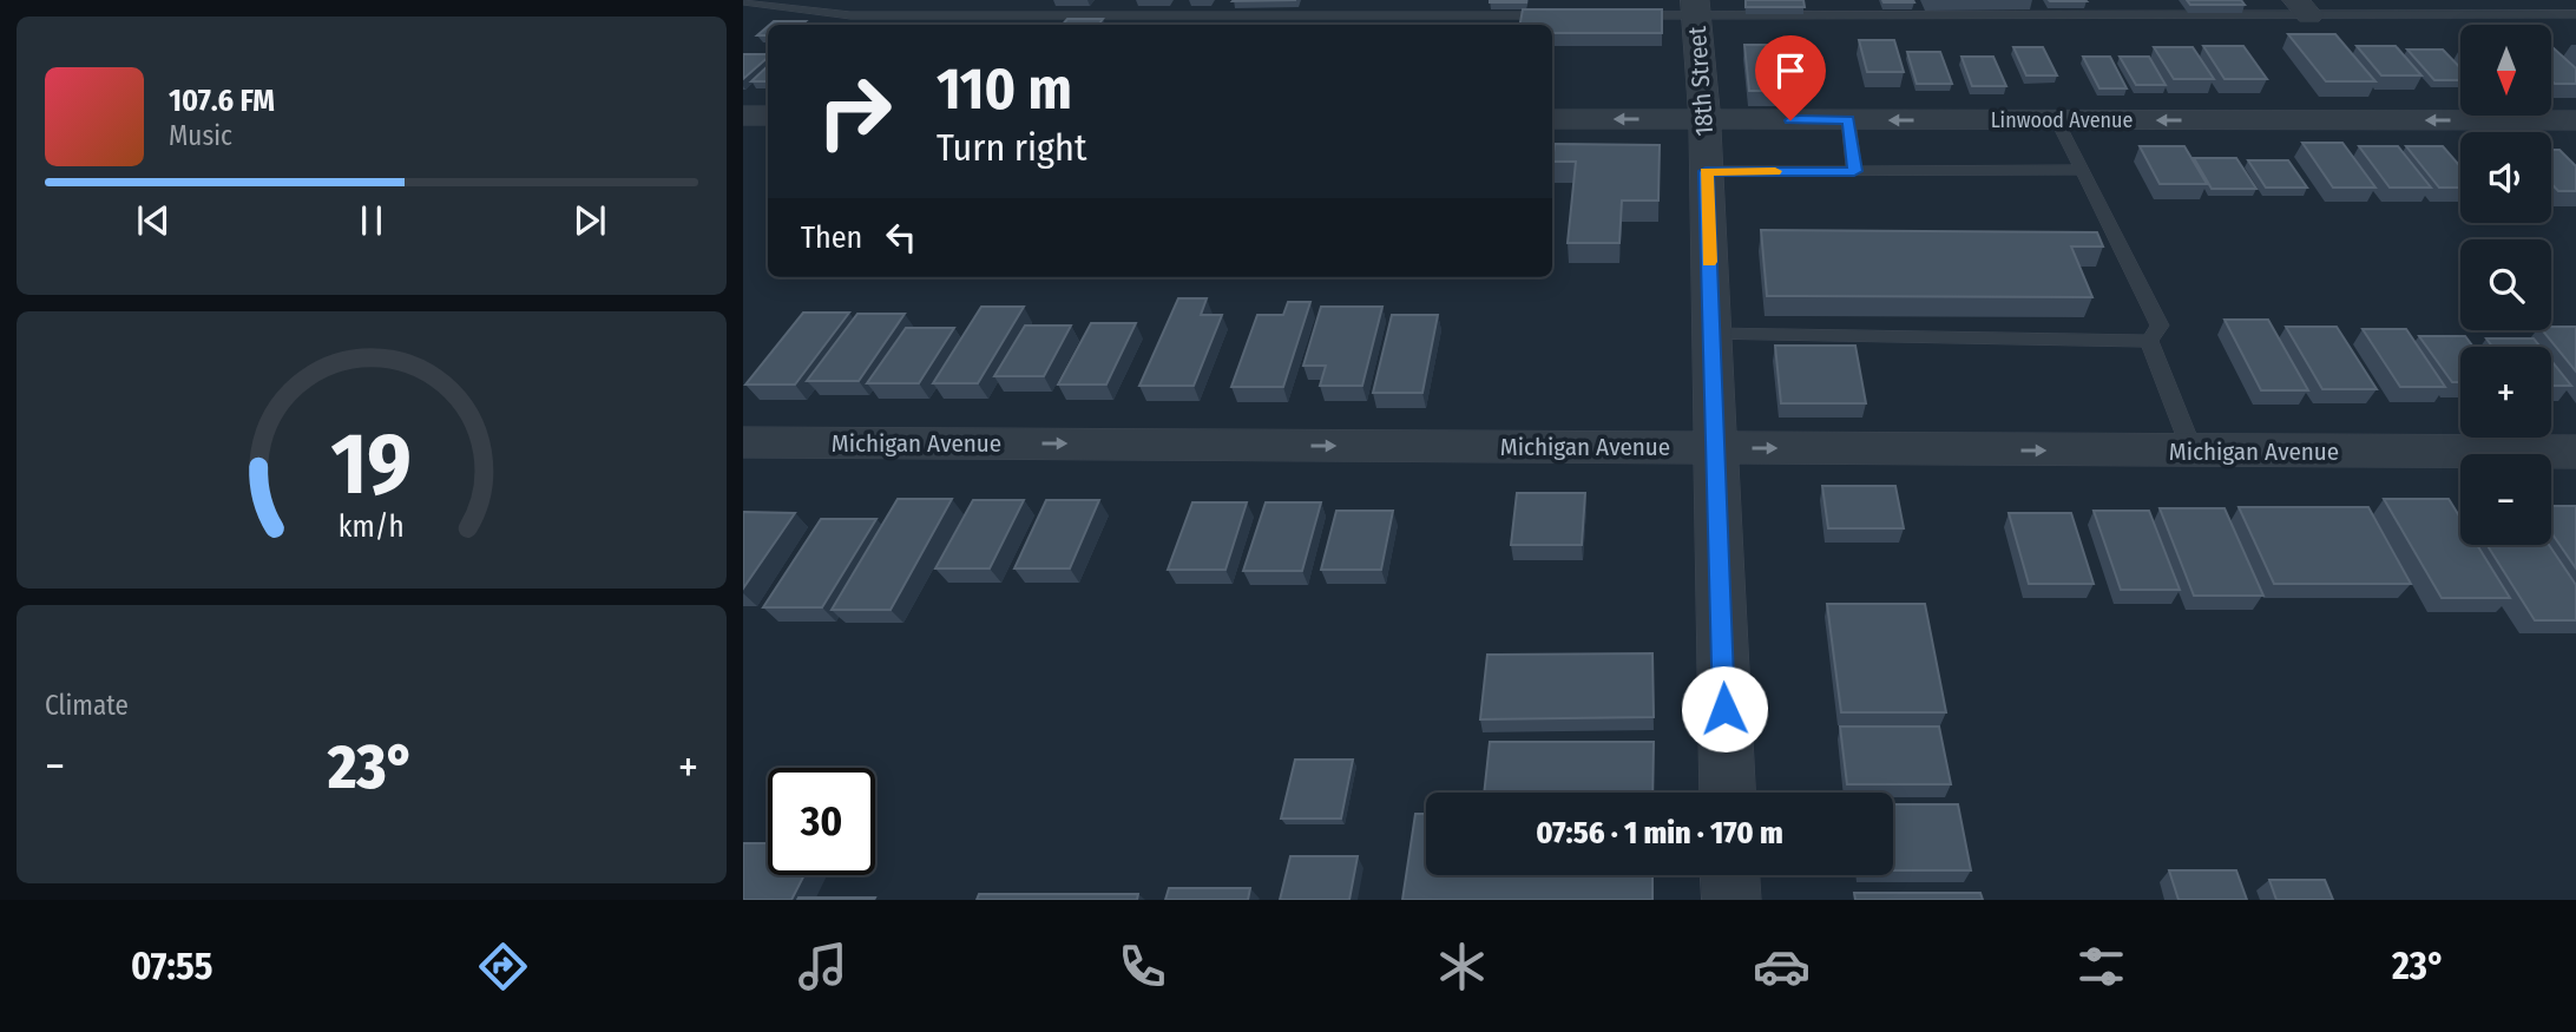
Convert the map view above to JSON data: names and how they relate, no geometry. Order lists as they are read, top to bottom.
{
  "streets": {
    "street": ["18th Street", "Linwood Avenue", "Michigan Avenue"]
  },
  "crossings": [
    ["18th Street", "Linwood Avenue"],
    ["18th Street", "Michigan Avenue"]
  ],
  "one_way": ["Linwood Avenue", "Michigan Avenue"],
  "north": "bottom",
  "page": {
    "map_buttons": ["+", "−"],
    "turn": ["110 m", "Turn right"],
    "song": ["107.6 FM", "Music"],
    "then": "Then",
    "tile": "Climate",
    "heat": ["−", "23°", "+"],
    "limit": "30",
    "trip": "07:56 · 1 min · 170 m",
    "tabs": ["07:55", "23°"],
    "gauge": ["19", "km/h"]
  }
}
